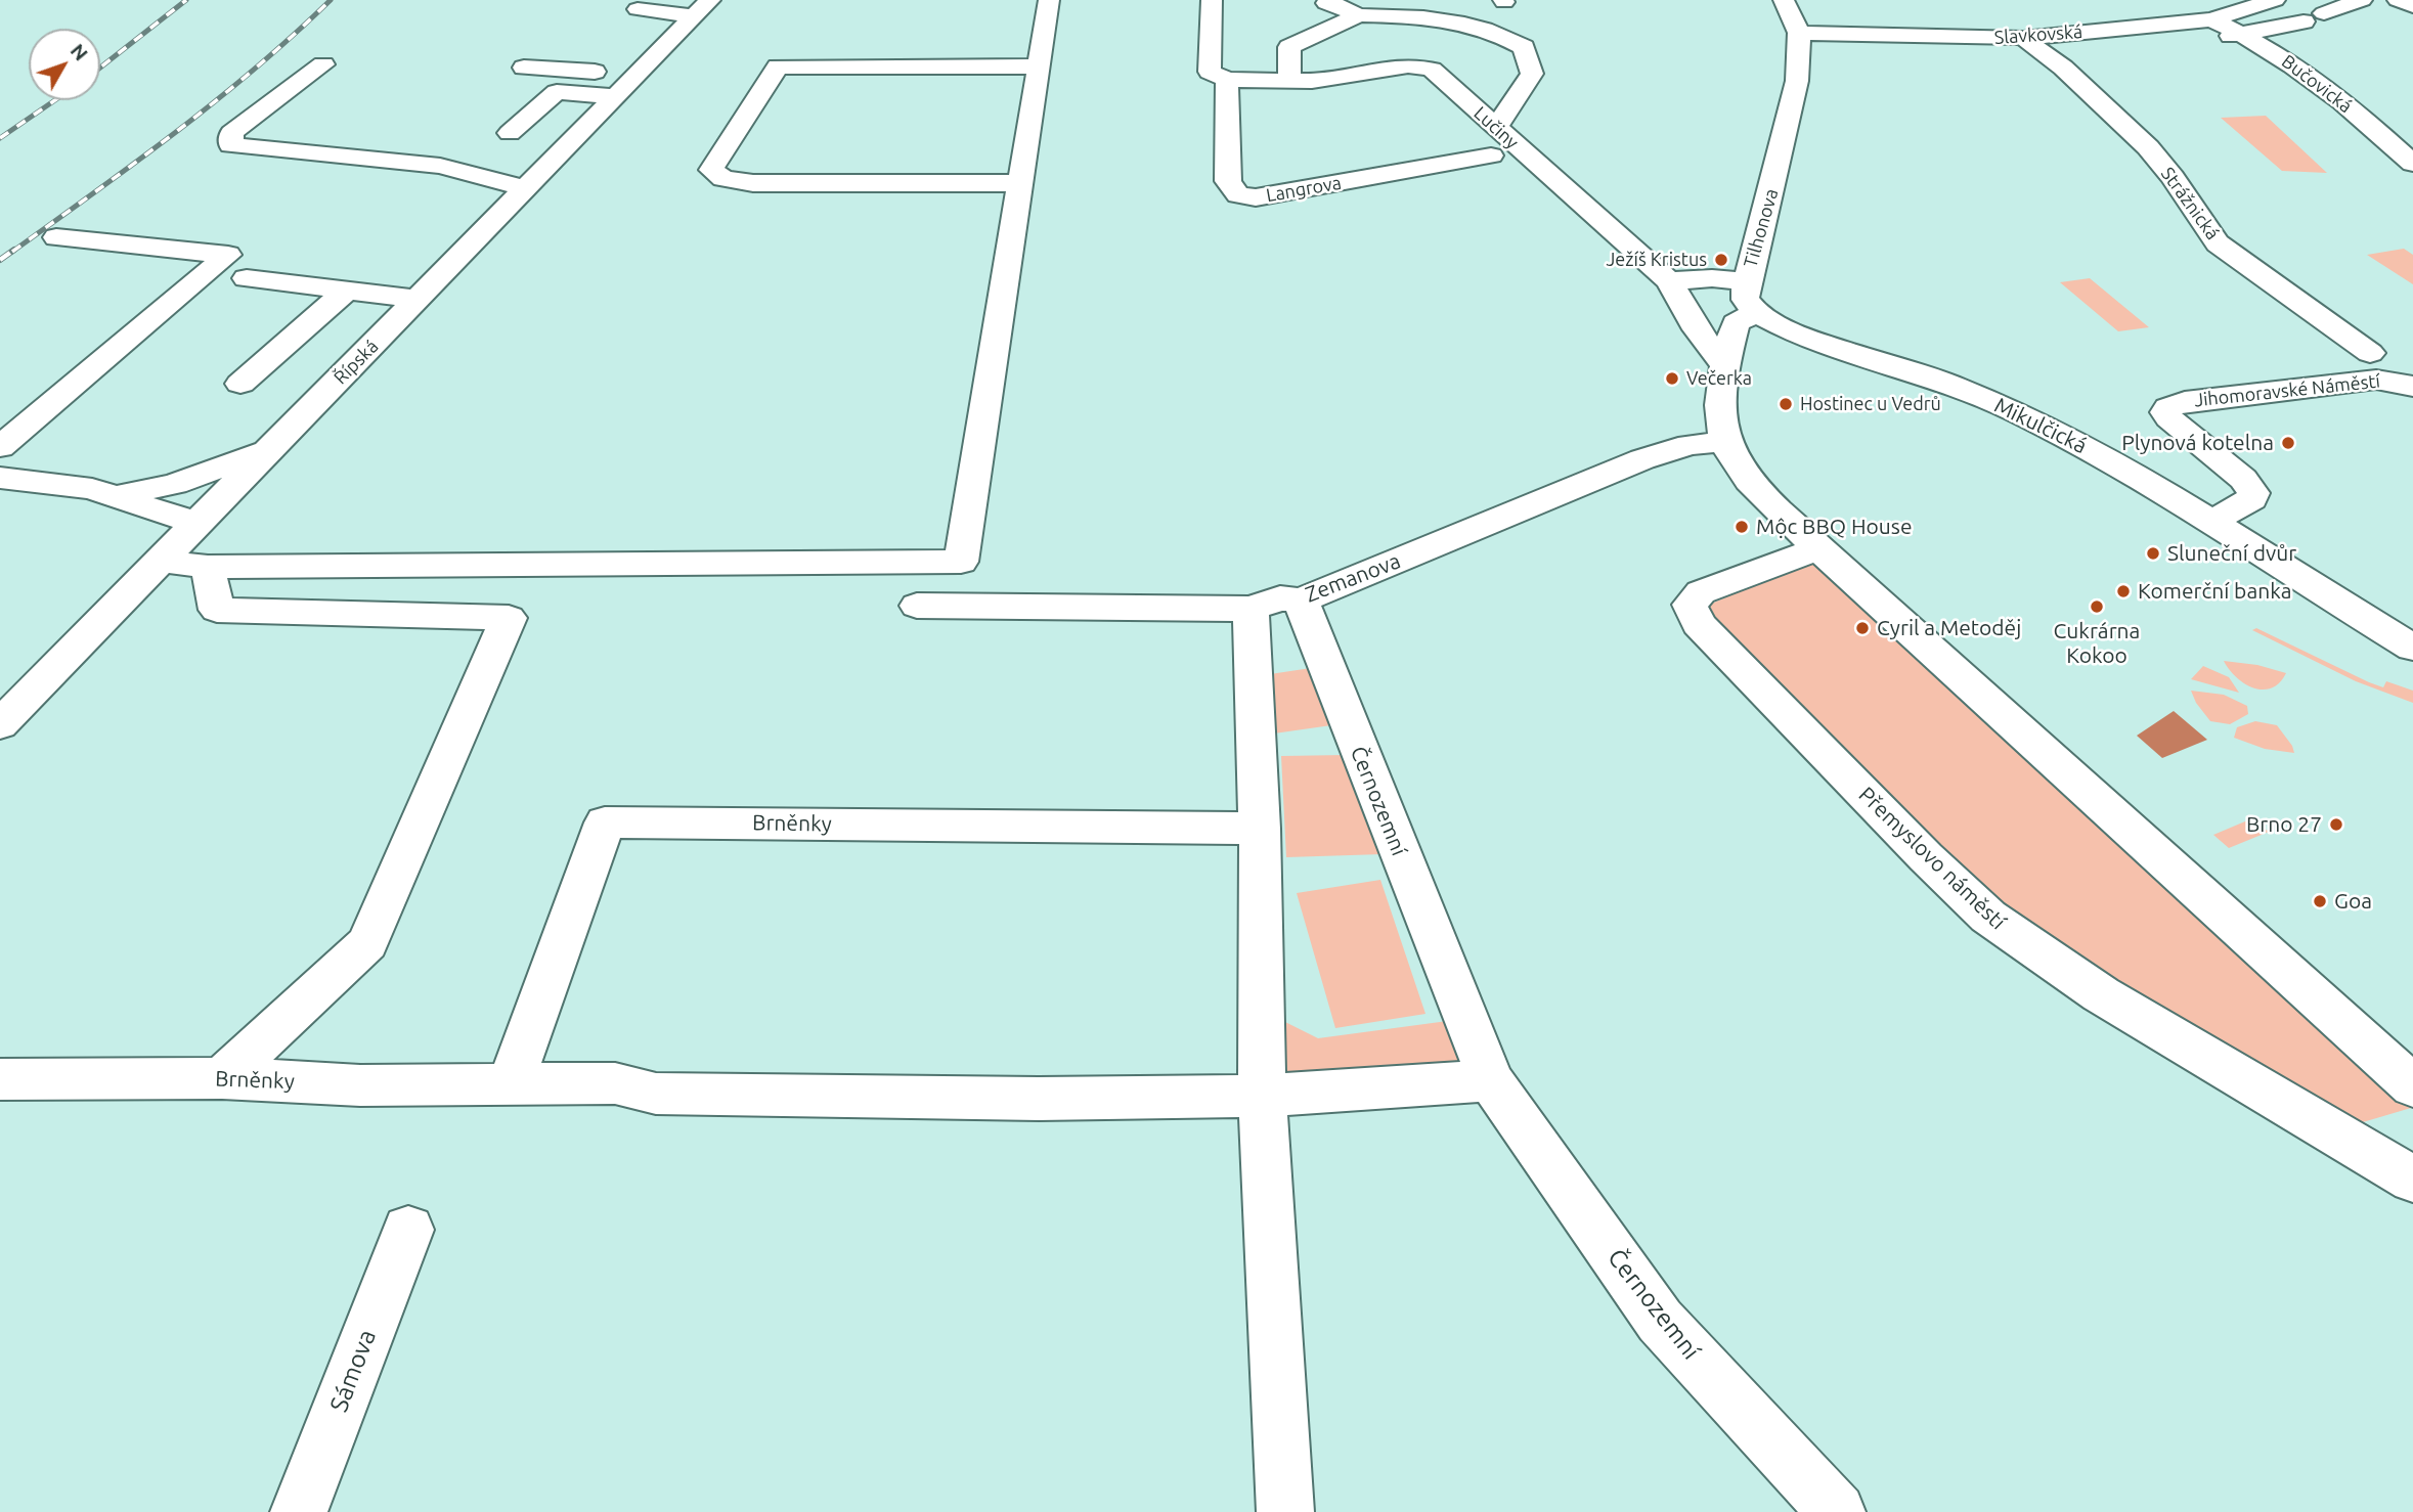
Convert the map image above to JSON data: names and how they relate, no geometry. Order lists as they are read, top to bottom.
{
  "streets": {
    "street": [
      "Slavkovská",
      "Bučovická",
      "Lučiny",
      "Langrova",
      "Strážnická",
      "Tilhonova",
      "Řípská",
      "Jihomoravské Náměstí",
      "Mikulčická",
      "Zemanova",
      "Černozemní",
      "Brněnky",
      "Přemyslovo náměstí",
      "Sámova"
    ]
  },
  "crossings": [
    ["Slavkovská", "Bučovická"],
    ["Slavkovská", "Strážnická"],
    ["Slavkovská", "Tilhonova"],
    ["Lučiny", "Langrova"],
    ["Tilhonova", "Mikulčická"],
    ["Jihomoravské Náměstí", "Mikulčická"],
    ["Zemanova", "Černozemní"]
  ],
  "places": [
    "Ježíš Kristus",
    "Večerka",
    "Hostinec u Vedrů",
    "Plynová kotelna",
    "Mộc BBQ House",
    "Sluneční dvůr",
    "Komerční banka",
    "Cukrárna Kokoo",
    "Cyril a Metoděj",
    "Brno 27",
    "Goa"
  ],
  "north": "top right"
}
